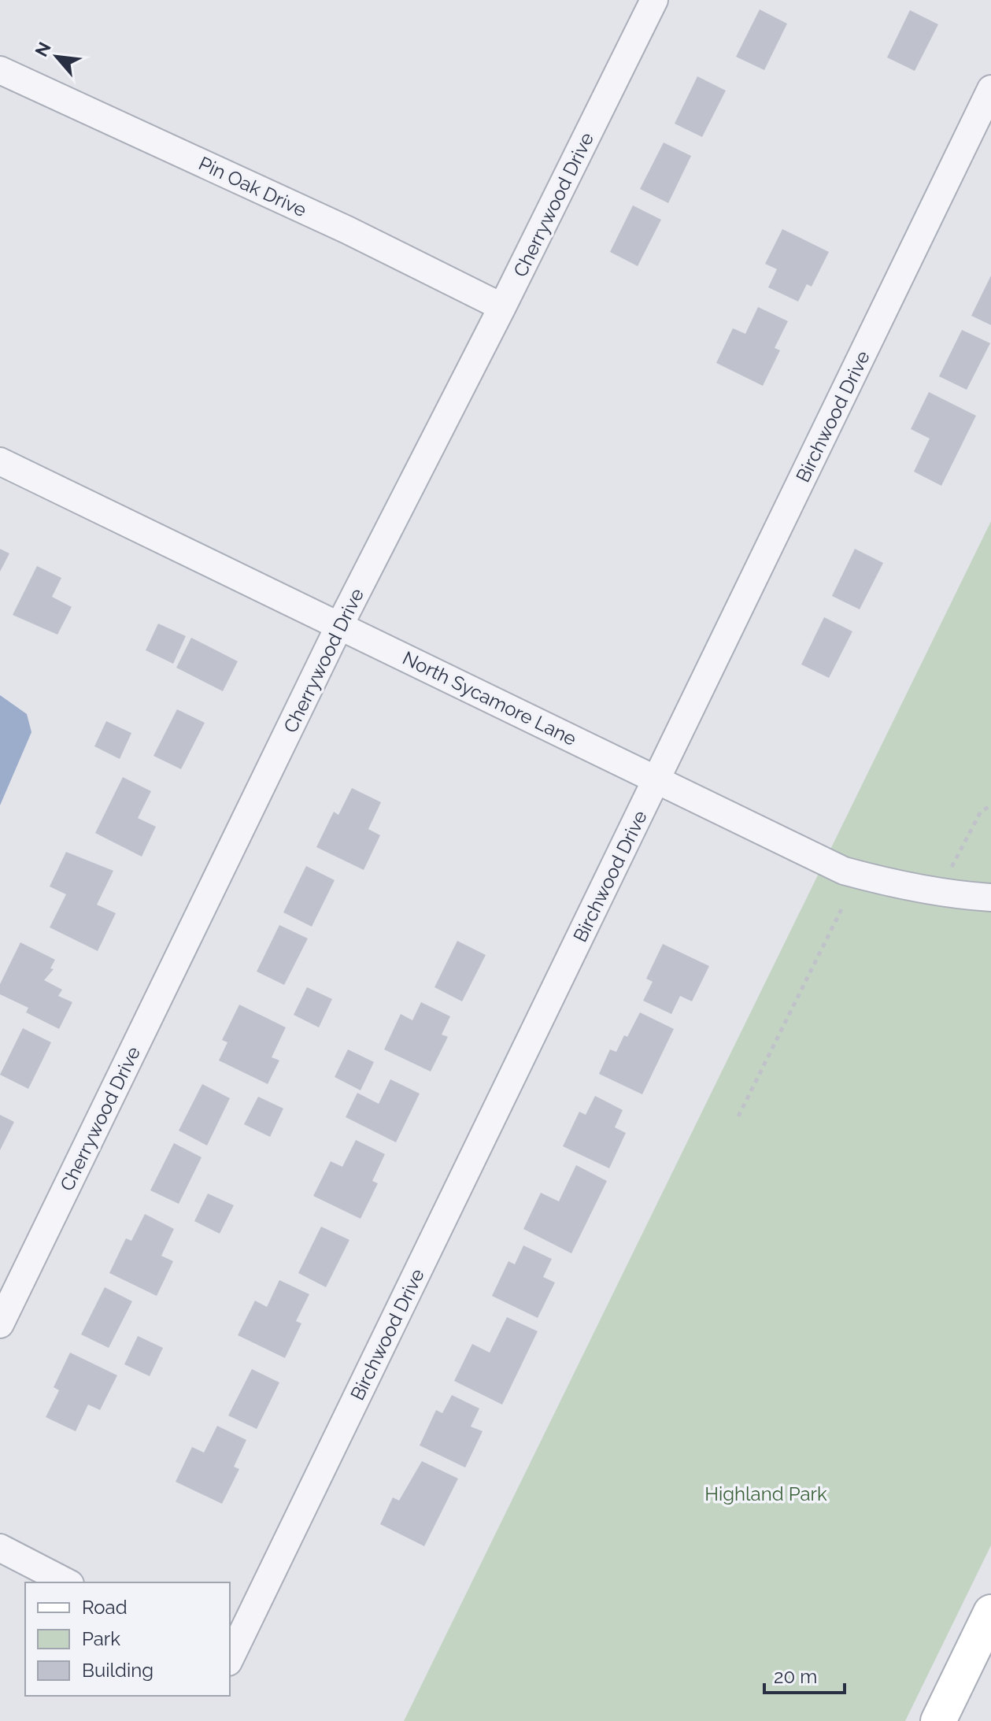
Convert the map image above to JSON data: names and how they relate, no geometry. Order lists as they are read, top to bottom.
{
  "streets": {
    "street": [
      "Pin Oak Drive",
      "Cherrywood Drive",
      "Birchwood Drive",
      "North Sycamore Lane"
    ]
  },
  "crossings": [
    ["Pin Oak Drive", "Cherrywood Drive"],
    ["Cherrywood Drive", "North Sycamore Lane"],
    ["Birchwood Drive", "North Sycamore Lane"]
  ],
  "parks": ["Highland Park"],
  "legend": ["Road", "Park", "Building"],
  "scale_bar": "20 m",
  "north": "top left"
}
